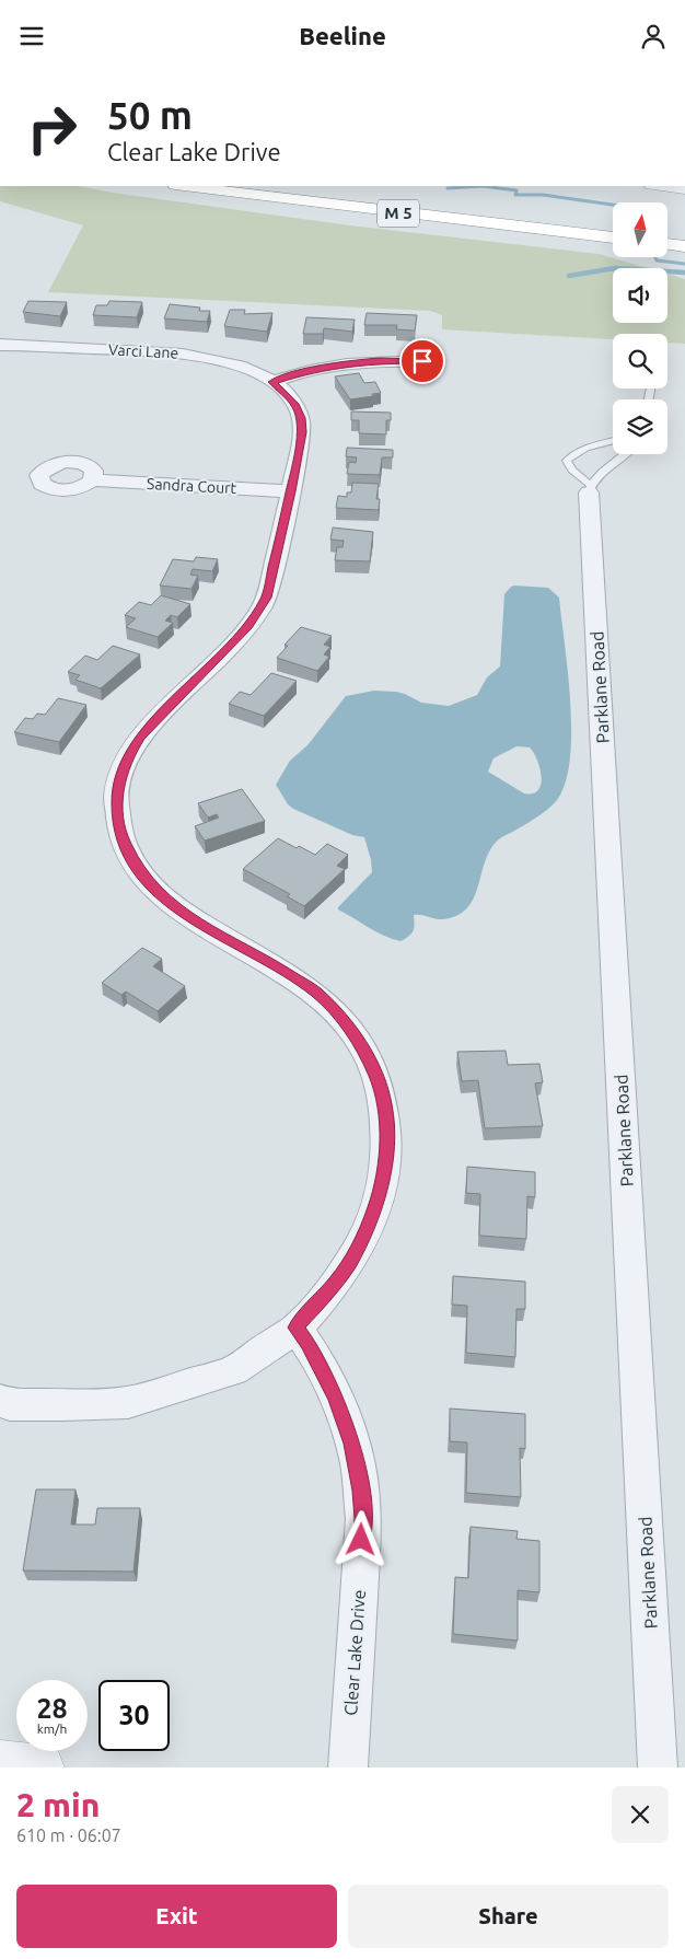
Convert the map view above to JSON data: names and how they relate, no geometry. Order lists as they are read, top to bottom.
{
  "streets": {
    "highway": ["M 5"],
    "street": [
      "Varci Lane",
      "Sandra Court",
      "Parklane Road",
      "Clear Lake Drive"
    ]
  },
  "north": "top",
  "page": {
    "header": "Beeline",
    "turn": ["50 m", "Clear Lake Drive"],
    "speed": "28 km/h",
    "limit": "30",
    "heading": ["2 min", "610 m · 06:07"],
    "buttons": ["Exit", "Share"]
  }
}
